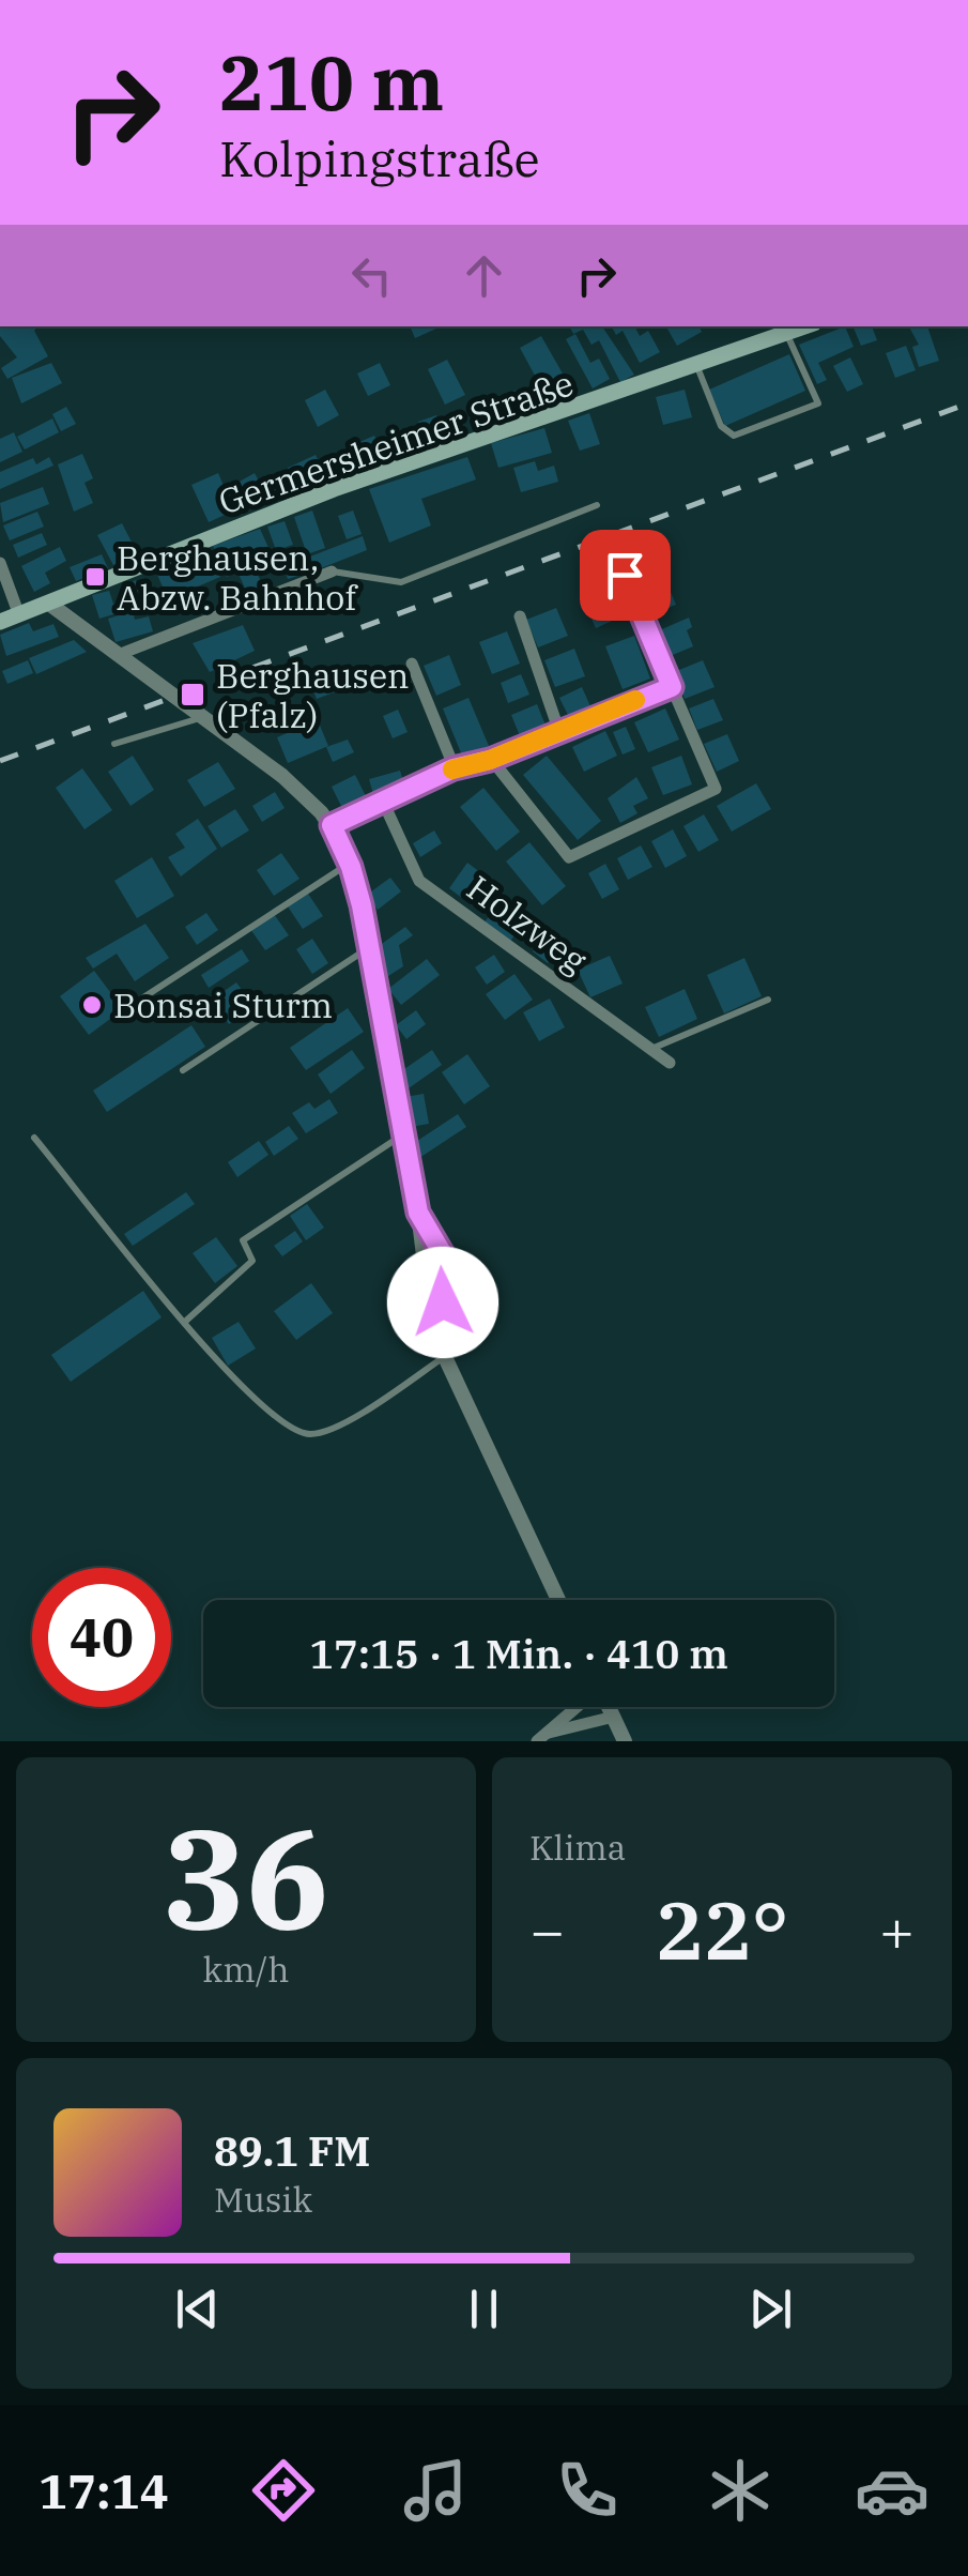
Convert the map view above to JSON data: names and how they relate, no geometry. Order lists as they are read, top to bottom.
{
  "streets": {
    "main road": ["Germersheimer Straße"],
    "street": ["Holzweg"]
  },
  "places": {
    "transit": ["Berghausen, Abzw. Bahnhof", "Berghausen (Pfalz)"],
    "other": ["Bonsai Sturm"]
  },
  "page": {
    "turn": ["210 m", "Kolpingstraße"],
    "limit": "40",
    "trip": "17:15 · 1 Min. · 410 m",
    "tile": [
      ["36", "km/h"],
      "Klima"
    ],
    "heat": ["−", "22°", "+"],
    "song": ["89.1 FM", "Musik"],
    "tabs": "17:14"
  }
}
